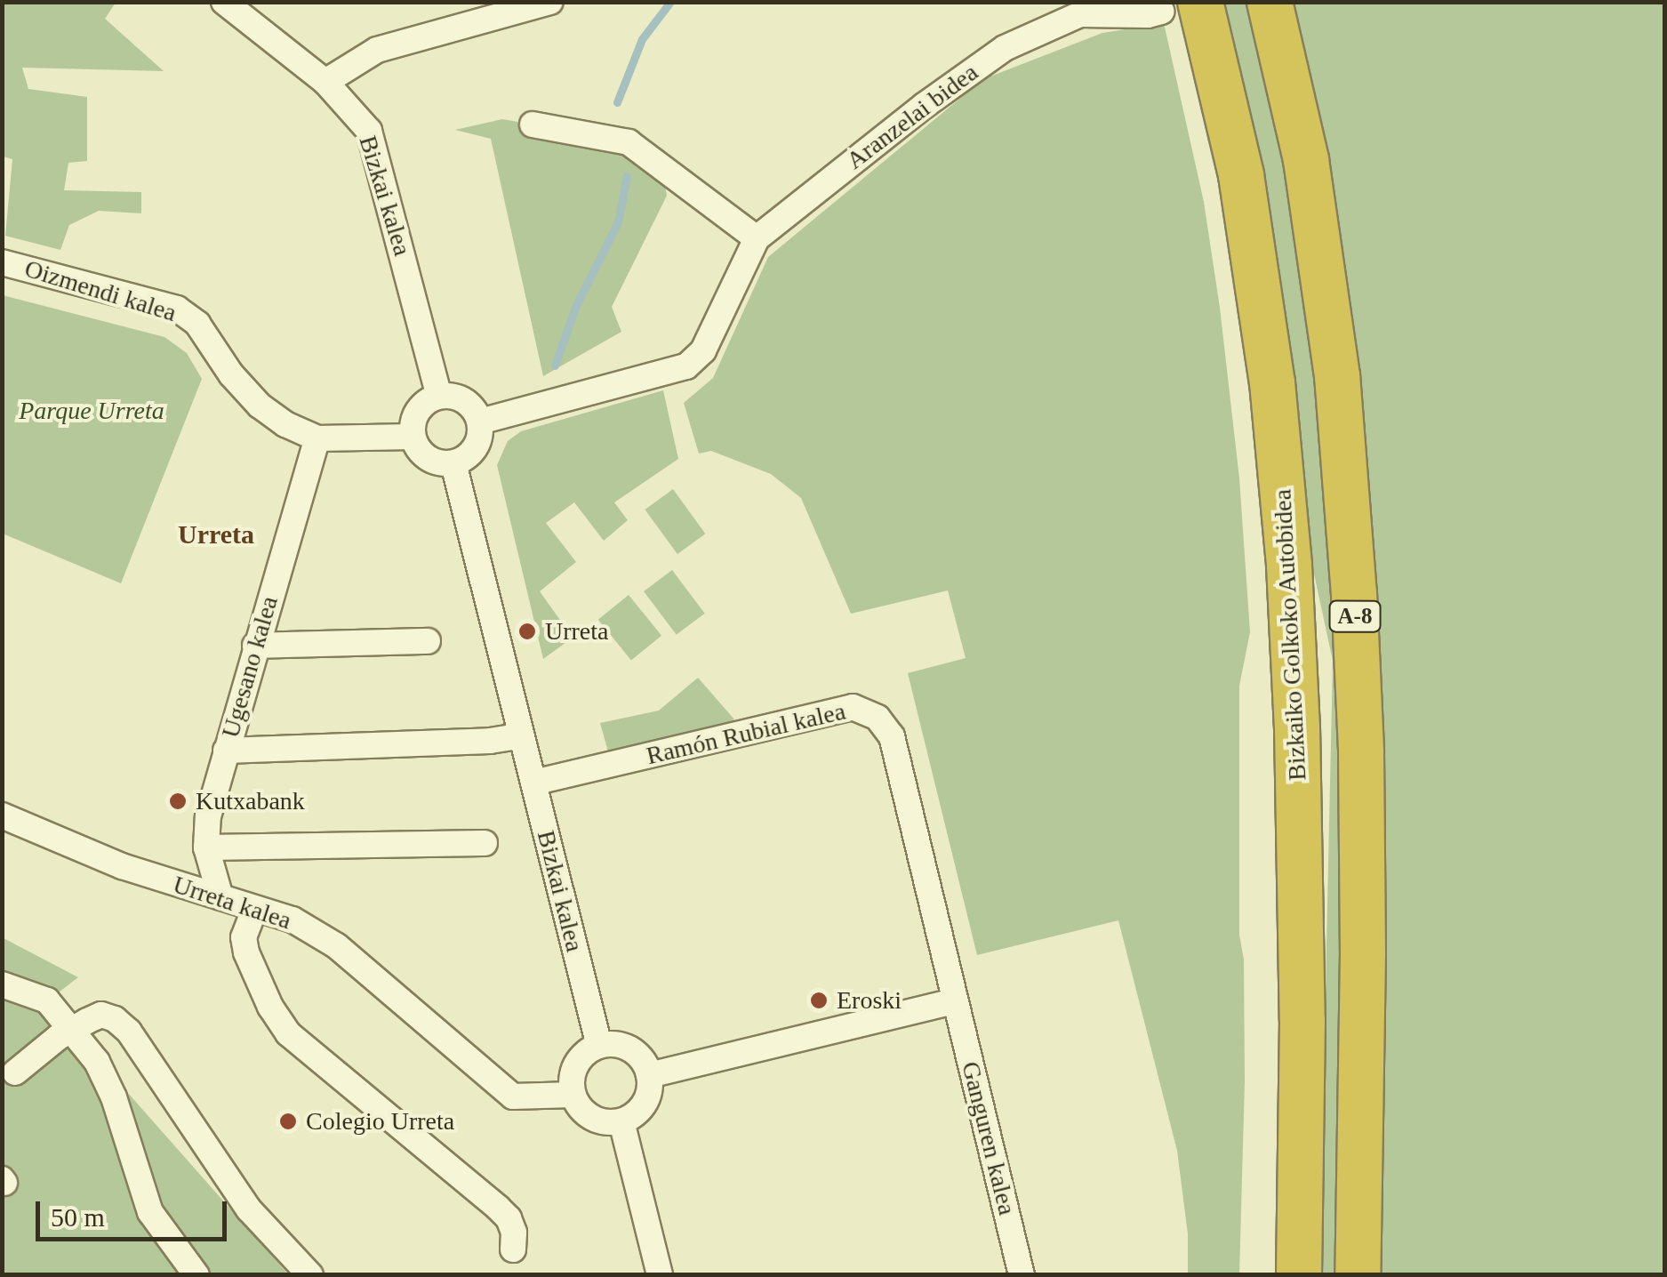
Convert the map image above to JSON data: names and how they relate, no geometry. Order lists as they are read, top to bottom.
{
  "streets": {
    "highway": ["A-8", "Bizkaiko Golkoko Autobidea"],
    "street": [
      "Aranzelai bidea",
      "Bizkai kalea",
      "Oizmendi kalea",
      "Ugesano kalea",
      "Ramón Rubial kalea",
      "Urreta kalea",
      "Ganguren kalea"
    ]
  },
  "crossings": [
    ["Aranzelai bidea", "Bizkai kalea"],
    ["Aranzelai bidea", "Oizmendi kalea"],
    ["Aranzelai bidea", "Bizkaiko Golkoko Autobidea"],
    ["Bizkai kalea", "Oizmendi kalea"],
    ["Bizkai kalea", "Ramón Rubial kalea"],
    ["Bizkai kalea", "Urreta kalea"],
    ["Oizmendi kalea", "Ugesano kalea"],
    ["Ugesano kalea", "Urreta kalea"],
    ["Ramón Rubial kalea", "Ganguren kalea"]
  ],
  "districts": ["Urreta"],
  "parks": ["Parque Urreta"],
  "places": [
    "Urreta",
    "Kutxabank",
    "Eroski",
    "Colegio Urreta"
  ],
  "scale_bar": "50 m"
}
